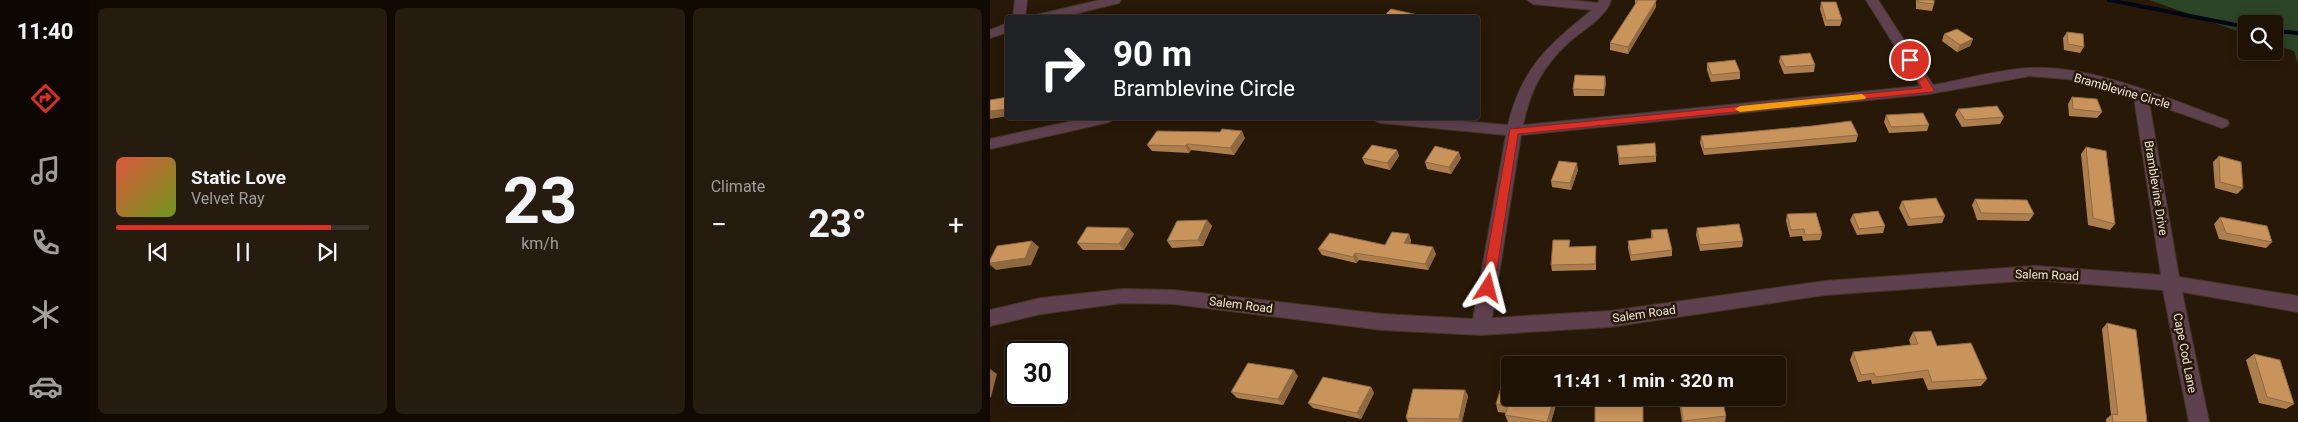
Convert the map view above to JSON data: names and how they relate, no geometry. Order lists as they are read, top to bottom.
{
  "streets": {
    "street": [
      "Bramblevine Circle",
      "Bramblevine Drive",
      "Salem Road",
      "Cape Cod Lane"
    ]
  },
  "crossings": [
    ["Bramblevine Circle", "Bramblevine Drive"],
    ["Bramblevine Drive", "Salem Road"],
    ["Bramblevine Drive", "Cape Cod Lane"],
    ["Salem Road", "Cape Cod Lane"]
  ],
  "page": {
    "tabs": "11:40",
    "tile": [
      ["23", "km/h"],
      "Climate"
    ],
    "turn": ["90 m", "Bramblevine Circle"],
    "song": ["Static Love", "Velvet Ray"],
    "heat": ["−", "23°", "+"],
    "limit": "30",
    "trip": "11:41 · 1 min · 320 m"
  }
}
